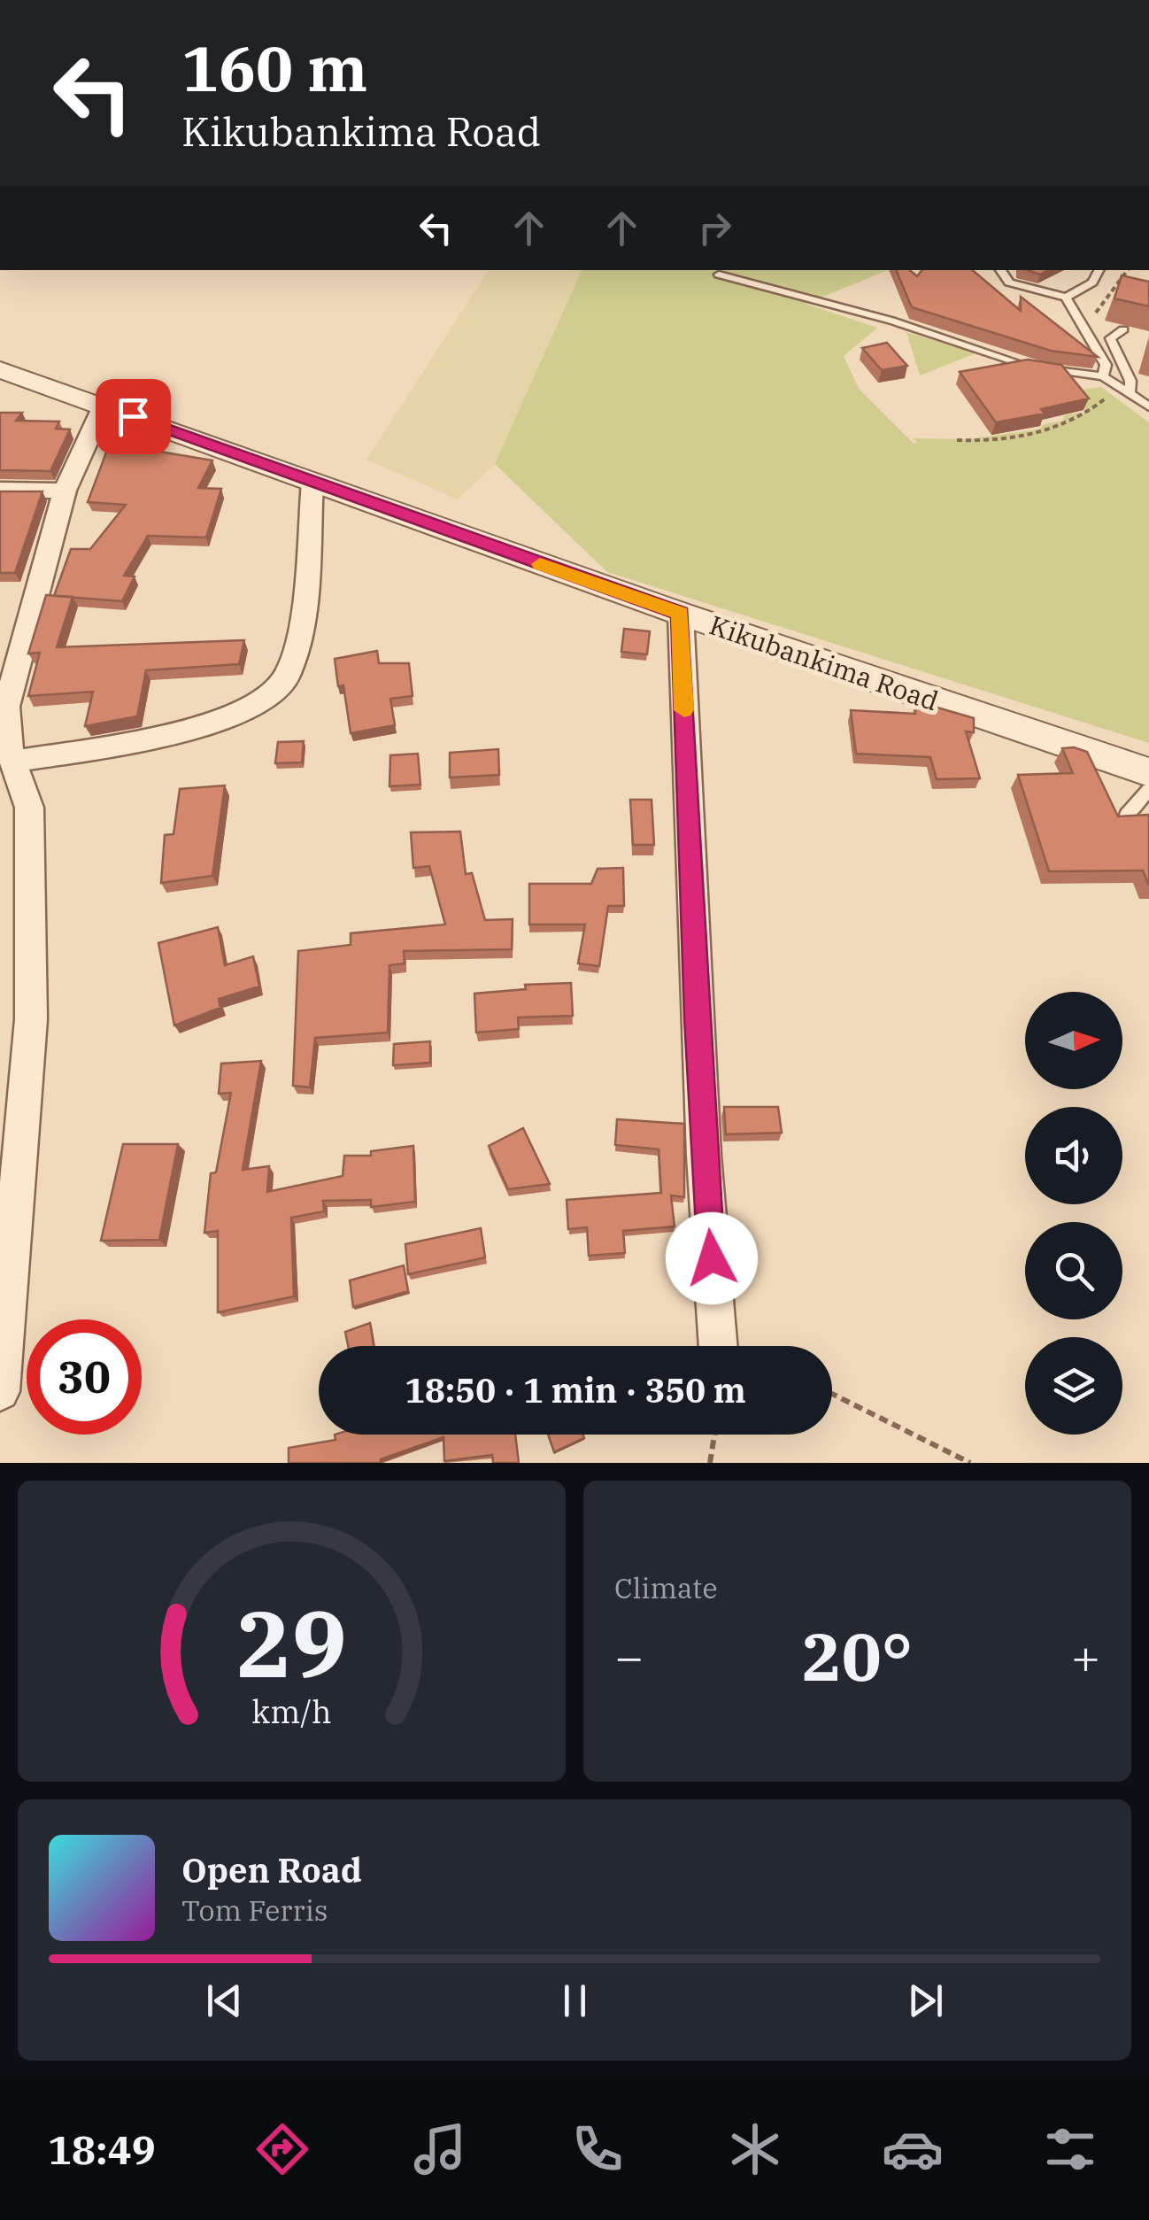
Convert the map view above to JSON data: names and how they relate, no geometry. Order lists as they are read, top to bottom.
{
  "streets": {
    "street": ["Kikubankima Road"]
  },
  "north": "right",
  "page": {
    "turn": ["160 m", "Kikubankima Road"],
    "limit": "30",
    "trip": "18:50 · 1 min · 350 m",
    "tile": "Climate",
    "heat": ["−", "20°", "+"],
    "song": ["Open Road", "Tom Ferris"],
    "tabs": "18:49",
    "gauge": ["29", "km/h"]
  }
}
